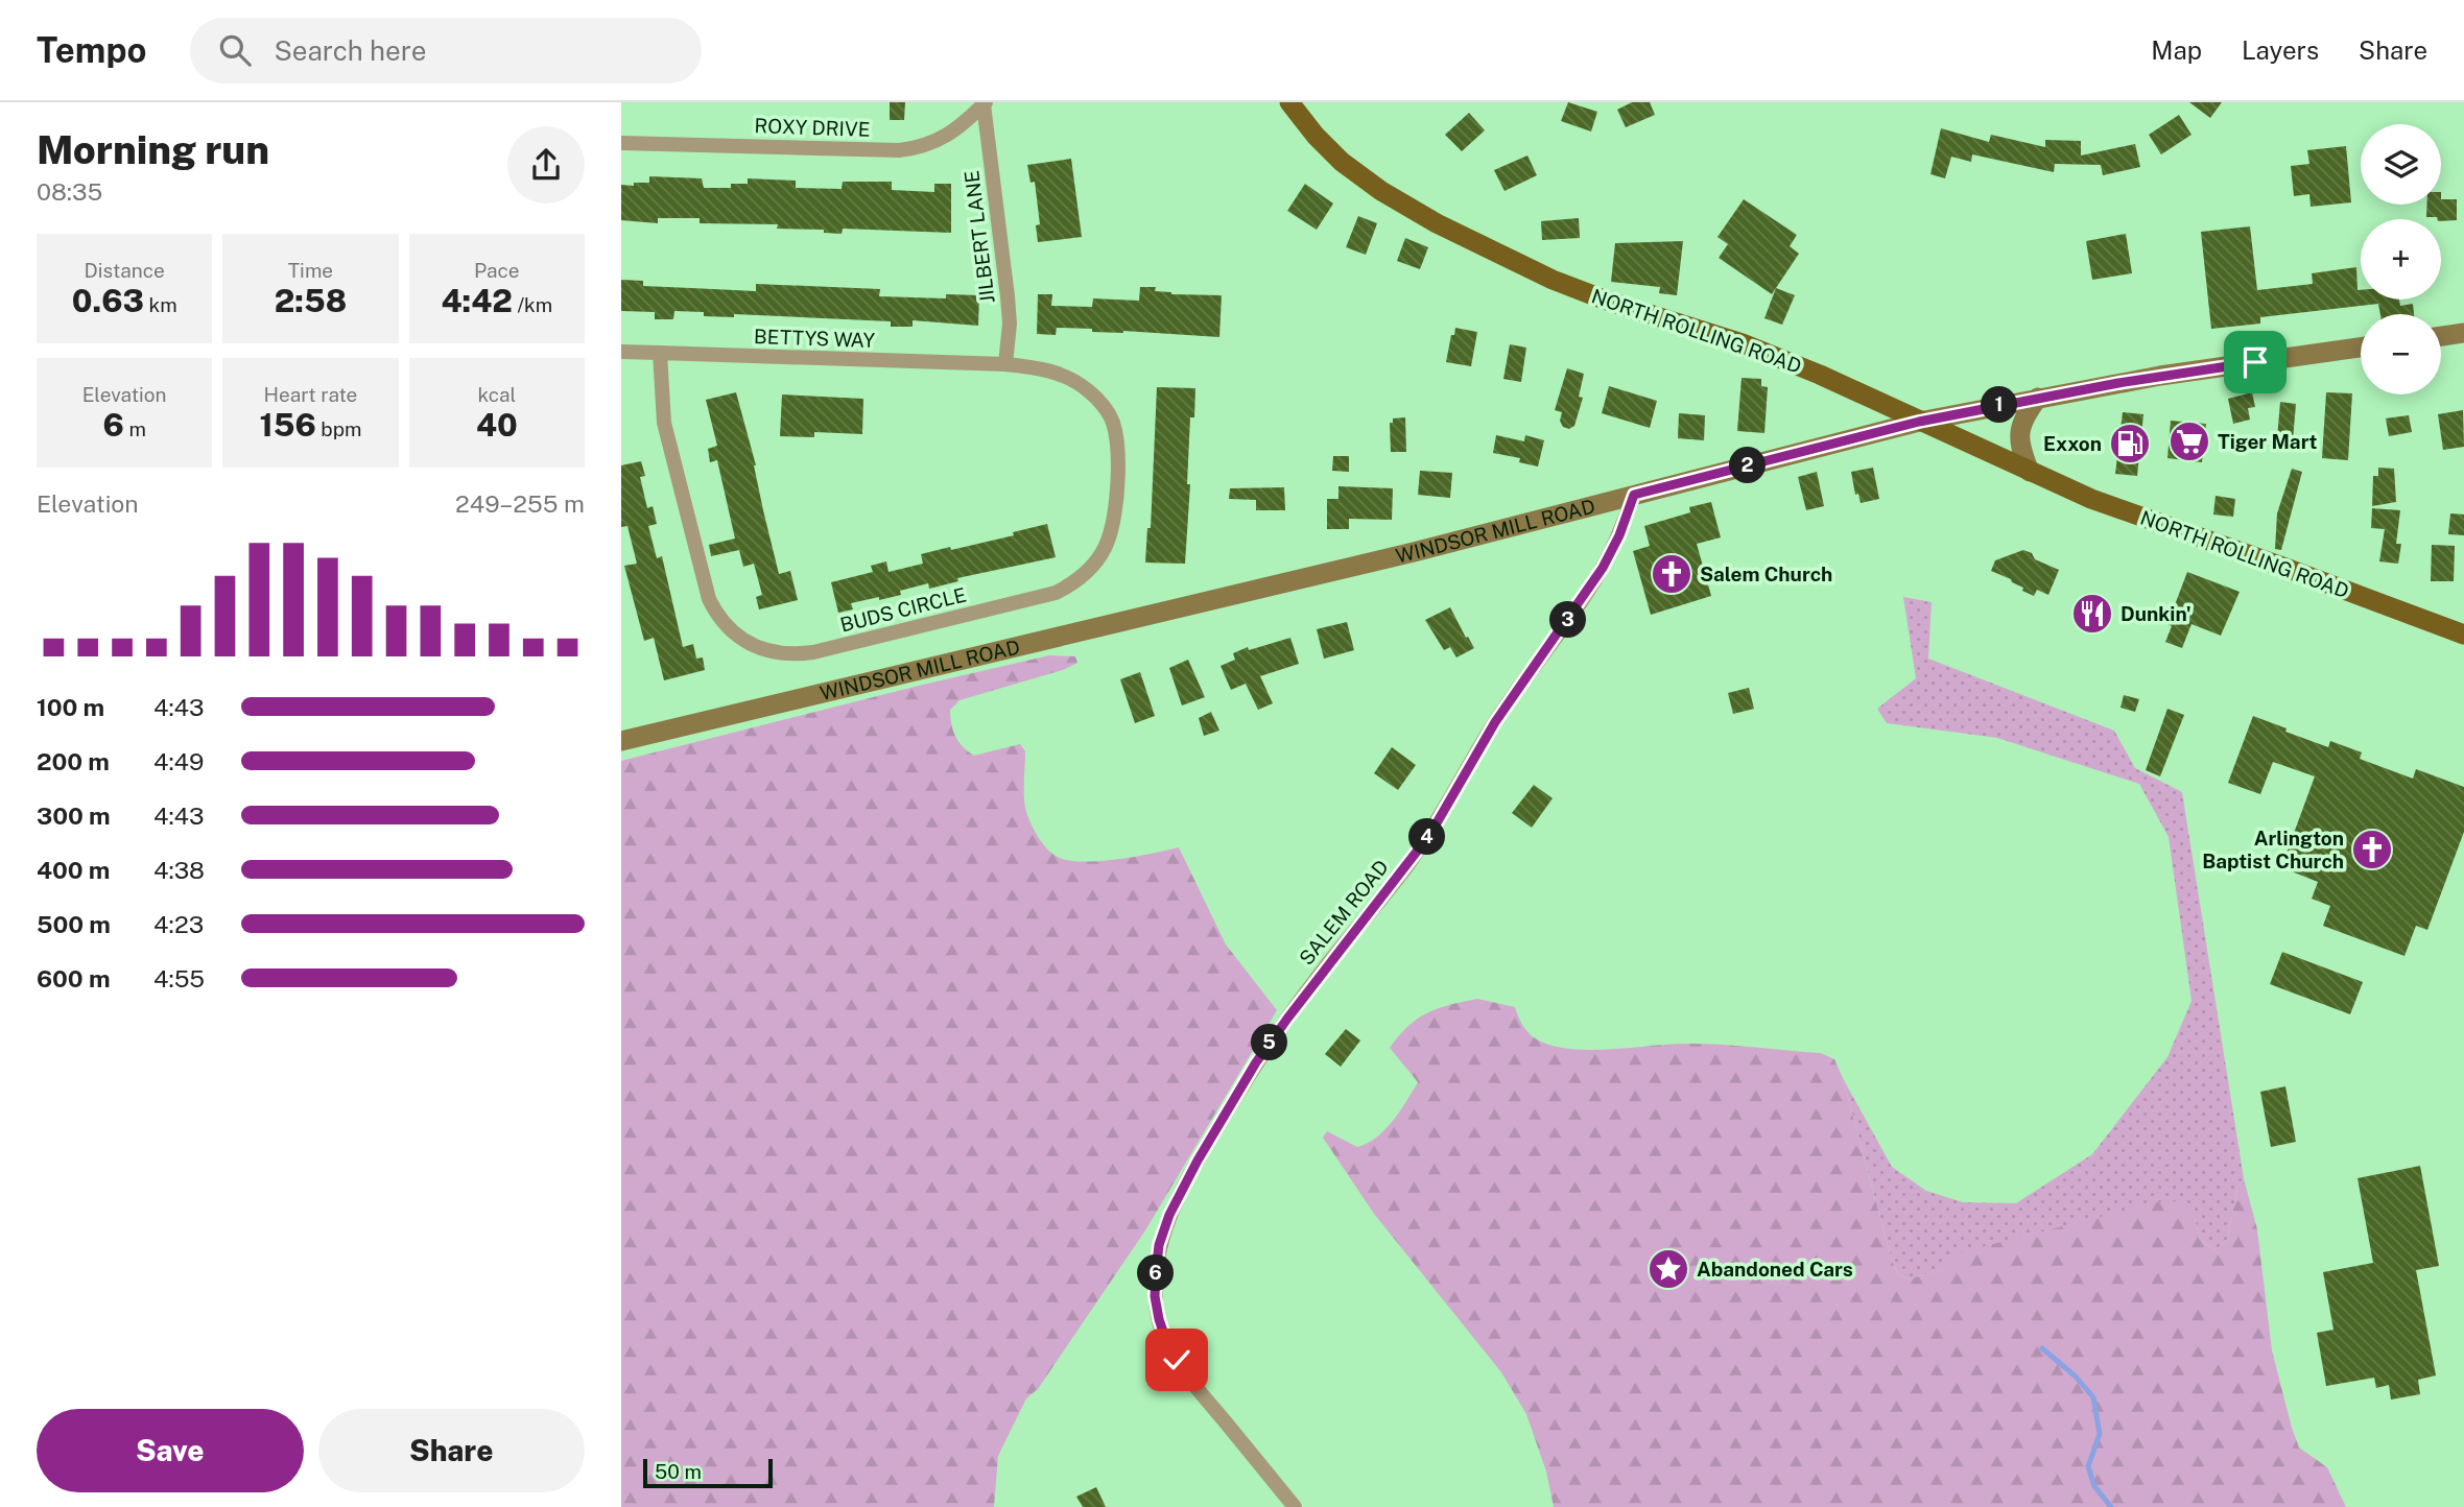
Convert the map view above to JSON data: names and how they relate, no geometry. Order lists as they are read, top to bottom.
{
  "streets": {
    "main road": ["NORTH ROLLING ROAD", "WINDSOR MILL ROAD"],
    "street": [
      "ROXY DRIVE",
      "JILBERT LANE",
      "BETTYS WAY",
      "BUDS CIRCLE",
      "SALEM ROAD"
    ]
  },
  "crossings": [
    ["ROXY DRIVE", "JILBERT LANE"],
    ["JILBERT LANE", "BETTYS WAY"],
    ["JILBERT LANE", "BUDS CIRCLE"],
    ["NORTH ROLLING ROAD", "WINDSOR MILL ROAD"],
    ["BETTYS WAY", "BUDS CIRCLE"],
    ["WINDSOR MILL ROAD", "SALEM ROAD"]
  ],
  "places": {
    "supermarket": ["Tiger Mart"],
    "fuel station": ["Exxon"],
    "church": ["Salem Church", "Arlington Baptist Church"],
    "restaurant": ["Dunkin'"],
    "place": ["Abandoned Cars"]
  },
  "scale_bar": "50 m",
  "page": {
    "header": "Tempo",
    "search": "Search here",
    "nav": ["Map", "Layers", "Share"],
    "heading": ["Morning run", "08:35"],
    "map_buttons": ["+", "−"],
    "stats": [
      ["Distance", "0.63 km"],
      ["Time", "2:58"],
      ["Pace", "4:42 /km"],
      ["Elevation", "6 m"],
      ["Heart rate", "156 bpm"],
      ["kcal", "40"]
    ],
    "pins": [
      "1",
      "2",
      "3",
      "4",
      "5",
      "6"
    ],
    "chart": ["Elevation", "249–255 m"],
    "list": [
      {
        "name": "100 m",
        "note": "4:43"
      },
      {
        "name": "200 m",
        "note": "4:49"
      },
      {
        "name": "300 m",
        "note": "4:43"
      },
      {
        "name": "400 m",
        "note": "4:38"
      },
      {
        "name": "500 m",
        "note": "4:23"
      },
      {
        "name": "600 m",
        "note": "4:55"
      }
    ],
    "buttons": ["Save", "Share"],
    "scale": "50 m"
  }
}
